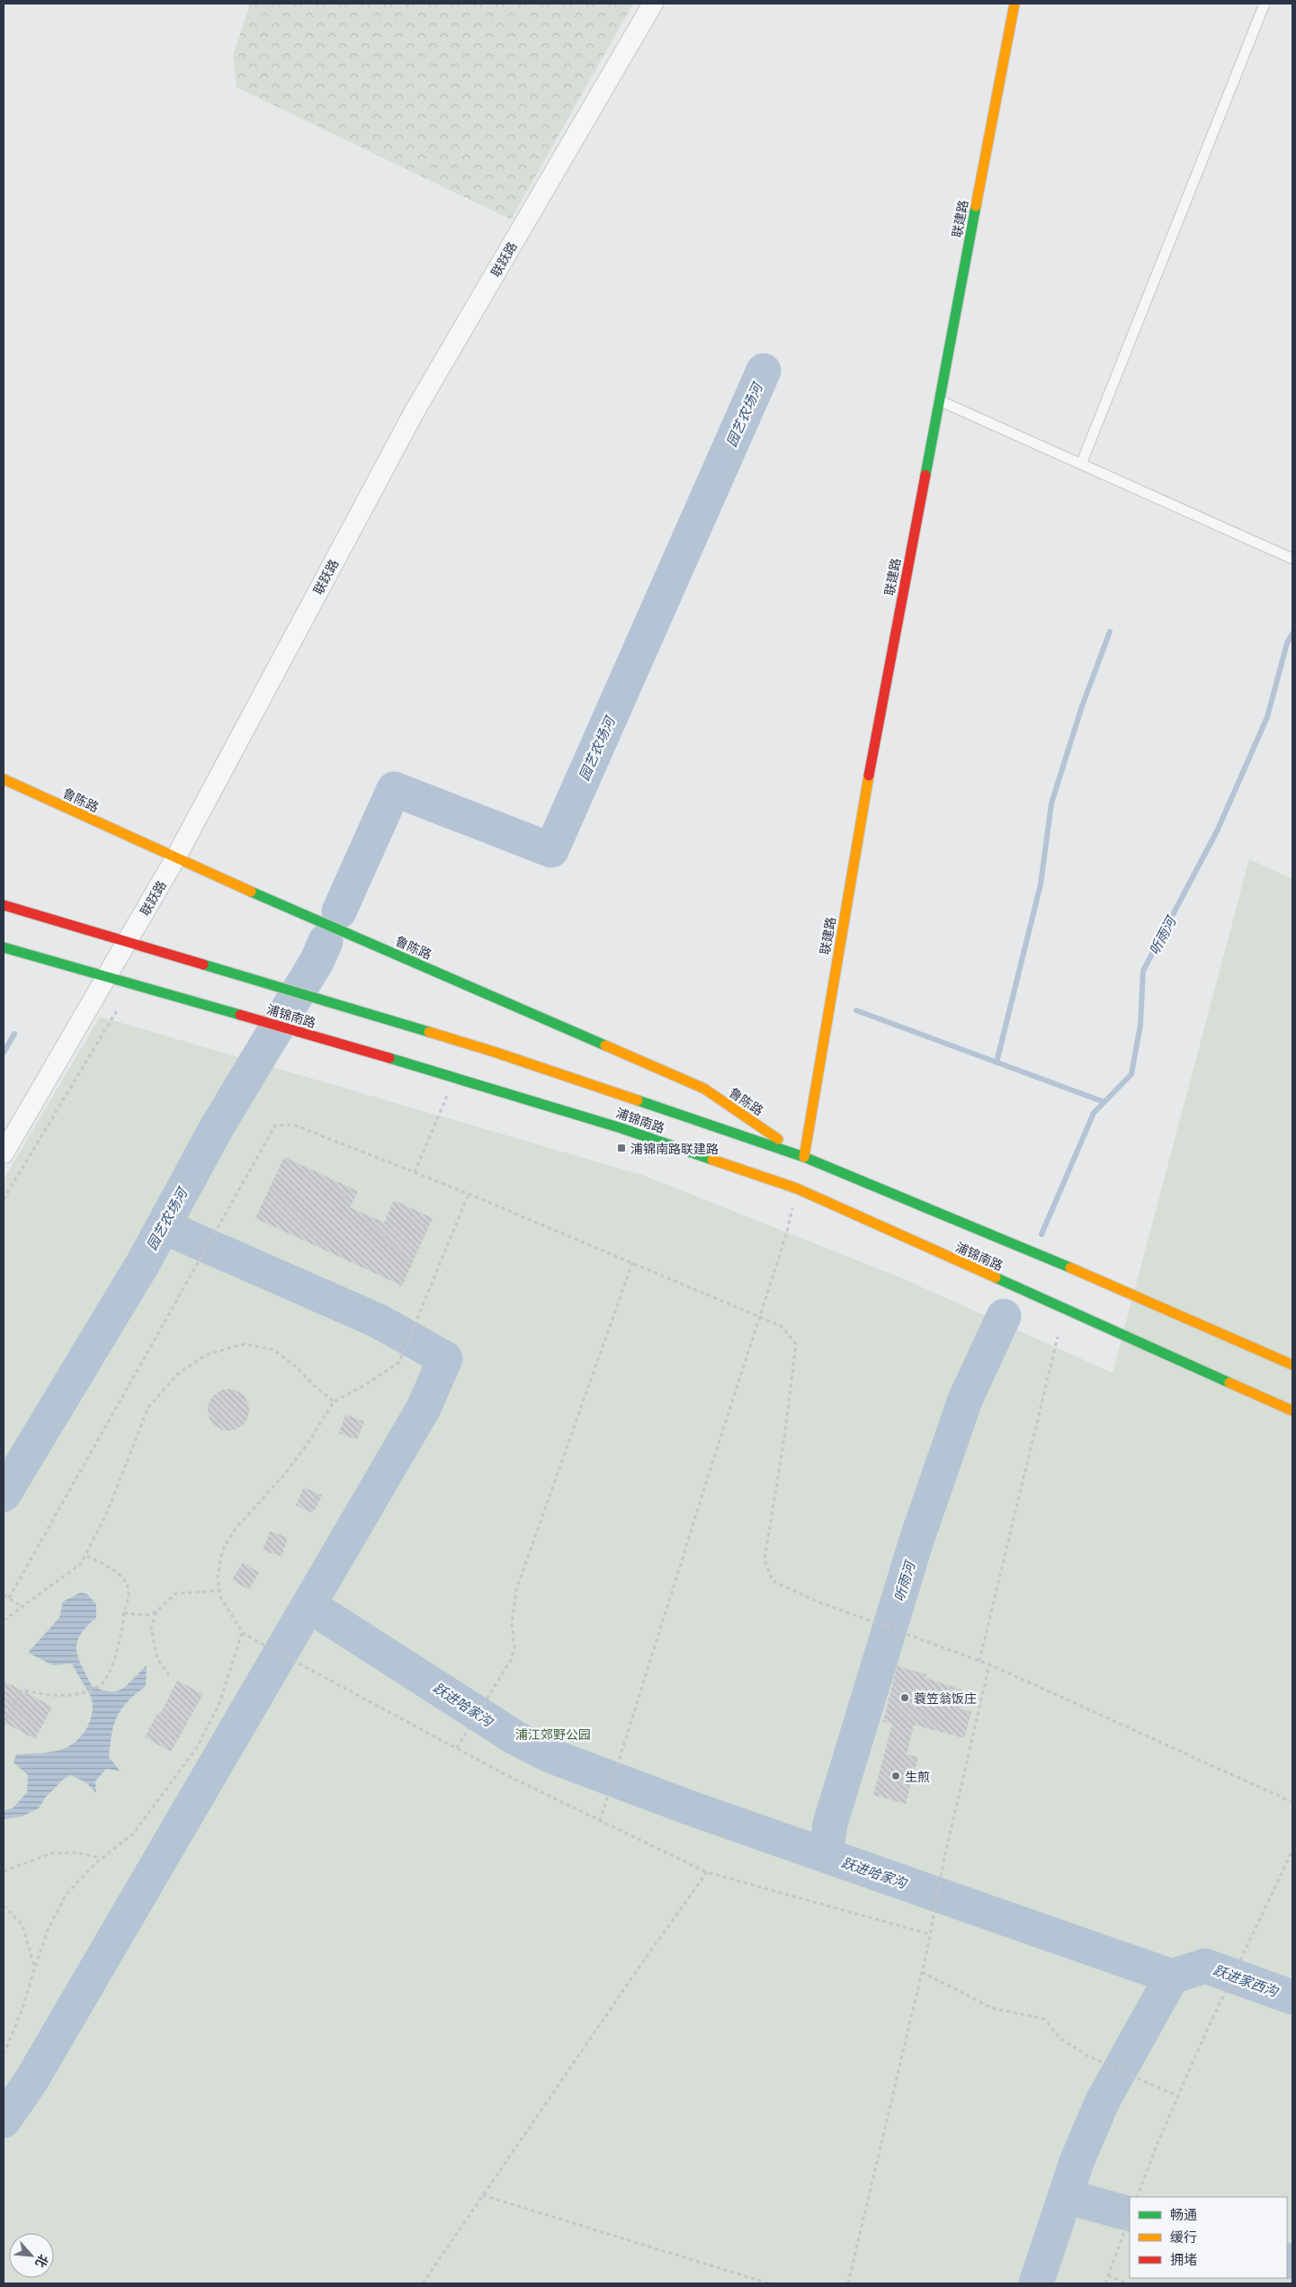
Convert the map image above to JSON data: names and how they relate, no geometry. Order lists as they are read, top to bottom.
{
  "streets": {
    "main road": ["联建路", "鲁陈路", "浦锦南路"],
    "street": ["联跃路"]
  },
  "crossings": [
    ["联建路", "鲁陈路"],
    ["联建路", "浦锦南路"],
    ["联跃路", "鲁陈路"],
    ["联跃路", "浦锦南路"],
    ["鲁陈路", "浦锦南路"]
  ],
  "water": [
    "园艺农场河",
    "听雨河",
    "跃进哈家沟",
    "跃进家西沟"
  ],
  "parks": ["浦江郊野公园"],
  "places": {
    "transit": ["浦锦南路联建路"],
    "other": ["蓑笠翁饭庄", "生煎"]
  },
  "legend": ["畅通", "缓行", "拥堵"],
  "north": "bottom right"
}
